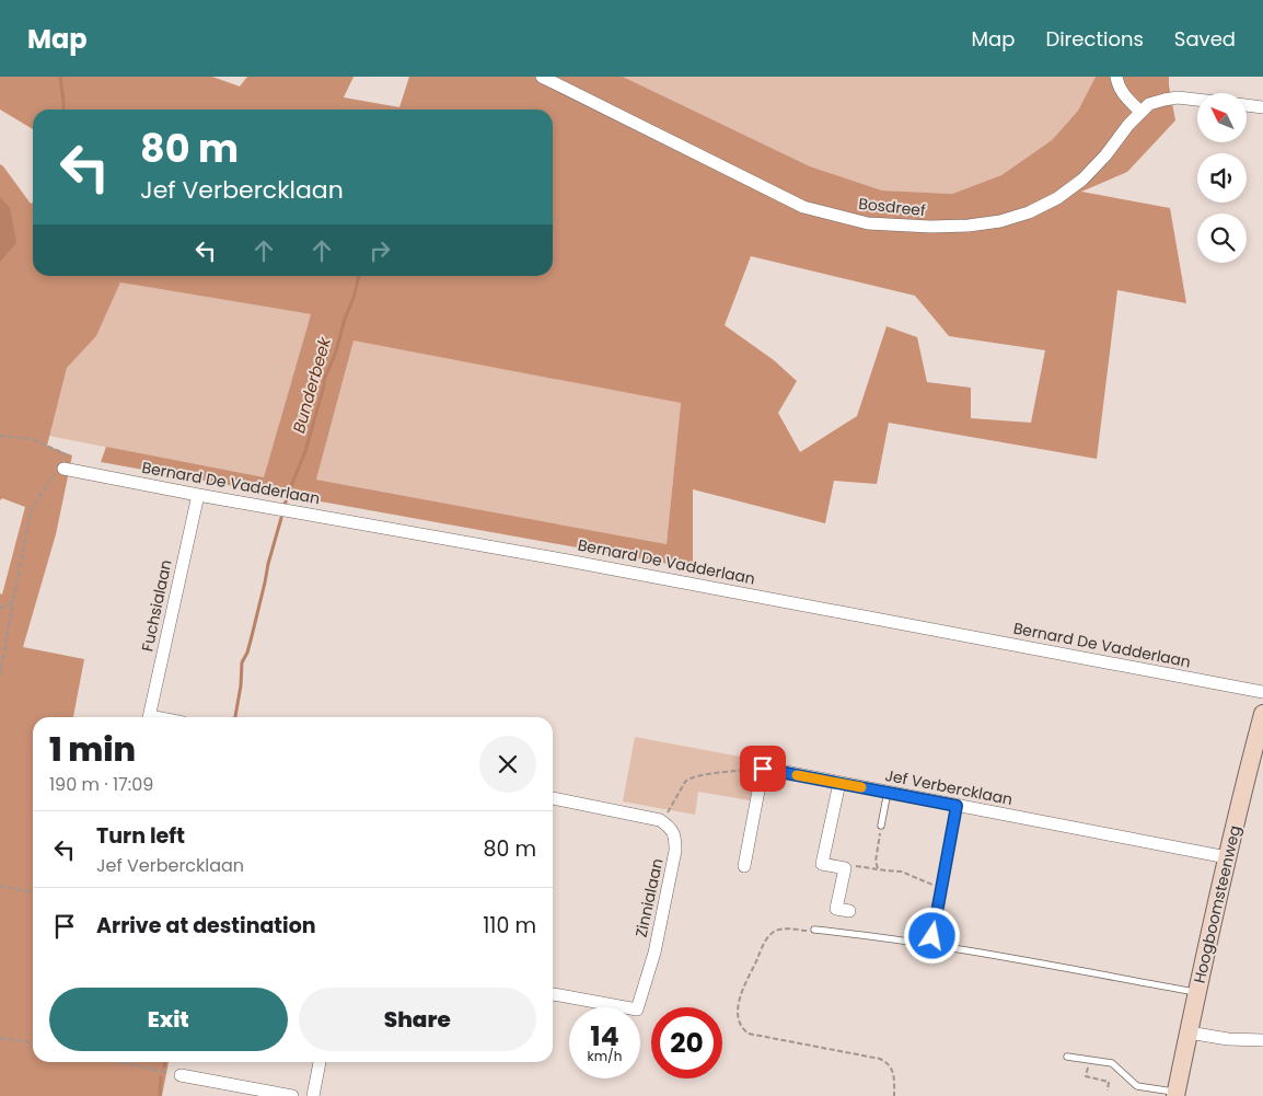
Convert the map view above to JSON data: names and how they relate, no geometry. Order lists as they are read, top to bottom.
{
  "streets": {
    "street": [
      "Bosdreef",
      "Bernard De Vadderlaan",
      "Fuchsialaan",
      "Jef Verbercklaan",
      "Zinnialaan",
      "Hoogboomsteenweg"
    ]
  },
  "crossings": [
    ["Bernard De Vadderlaan", "Fuchsialaan"],
    ["Jef Verbercklaan", "Hoogboomsteenweg"]
  ],
  "water": ["Bunderbeek"],
  "north": "top left",
  "page": {
    "header": "Map",
    "nav": ["Map", "Directions", "Saved"],
    "turn": ["80 m", "Jef Verbercklaan"],
    "heading": ["1 min", "190 m · 17:09"],
    "list": [
      {
        "name": "Turn left",
        "note": "Jef Verbercklaan",
        "value": "80 m"
      },
      {
        "name": "Arrive at destination",
        "value": "110 m"
      }
    ],
    "buttons": ["Exit", "Share"],
    "speed": "14 km/h",
    "limit": "20"
  }
}
